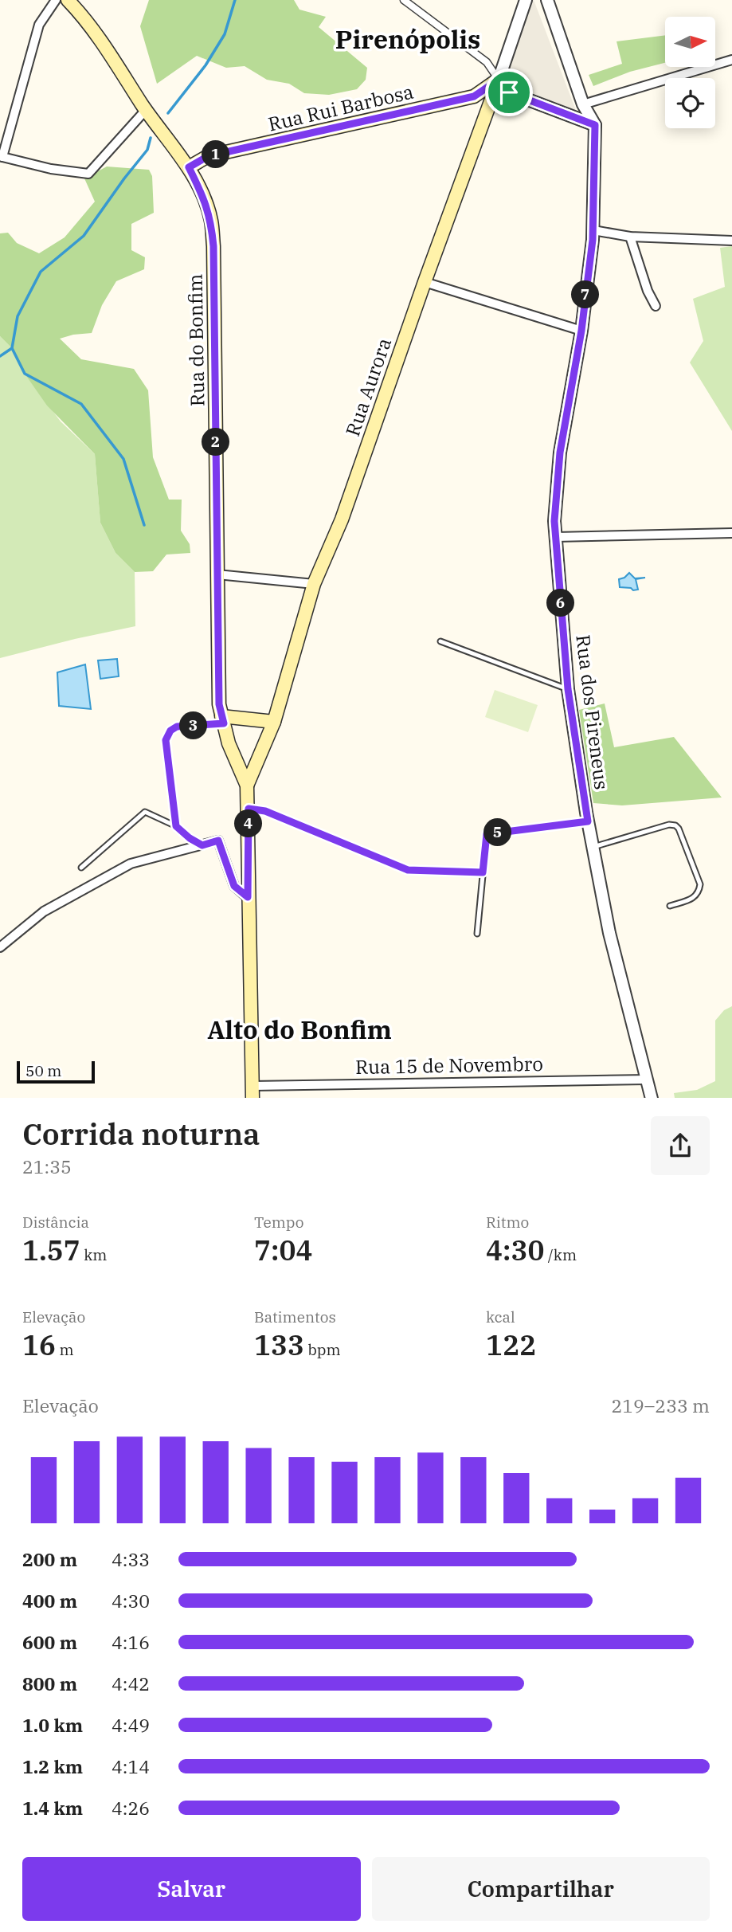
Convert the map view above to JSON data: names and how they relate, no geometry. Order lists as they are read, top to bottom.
{
  "streets": {
    "main road": ["Rua Rui Barbosa", "Rua do Bonfim", "Rua Aurora"],
    "street": ["Rua dos Pireneus", "Rua 15 de Novembro"]
  },
  "crossings": [
    ["Rua Rui Barbosa", "Rua do Bonfim"],
    ["Rua Rui Barbosa", "Rua Aurora"],
    ["Rua do Bonfim", "Rua Aurora"],
    ["Rua dos Pireneus", "Rua 15 de Novembro"]
  ],
  "districts": ["Pirenópolis", "Alto do Bonfim"],
  "scale_bar": "50 m",
  "north": "right",
  "page": {
    "pins": [
      "1",
      "7",
      "2",
      "6",
      "3",
      "4",
      "5"
    ],
    "scale": "50 m",
    "heading": ["Corrida noturna", "21:35"],
    "stats": [
      ["Distância", "1.57 km"],
      ["Tempo", "7:04"],
      ["Ritmo", "4:30 /km"],
      ["Elevação", "16 m"],
      ["Batimentos", "133 bpm"],
      ["kcal", "122"]
    ],
    "chart": ["Elevação", "219–233 m"],
    "list": [
      {
        "name": "200 m",
        "note": "4:33"
      },
      {
        "name": "400 m",
        "note": "4:30"
      },
      {
        "name": "600 m",
        "note": "4:16"
      },
      {
        "name": "800 m",
        "note": "4:42"
      },
      {
        "name": "1.0 km",
        "note": "4:49"
      },
      {
        "name": "1.2 km",
        "note": "4:14"
      },
      {
        "name": "1.4 km",
        "note": "4:26"
      }
    ],
    "buttons": ["Salvar", "Compartilhar"]
  }
}
